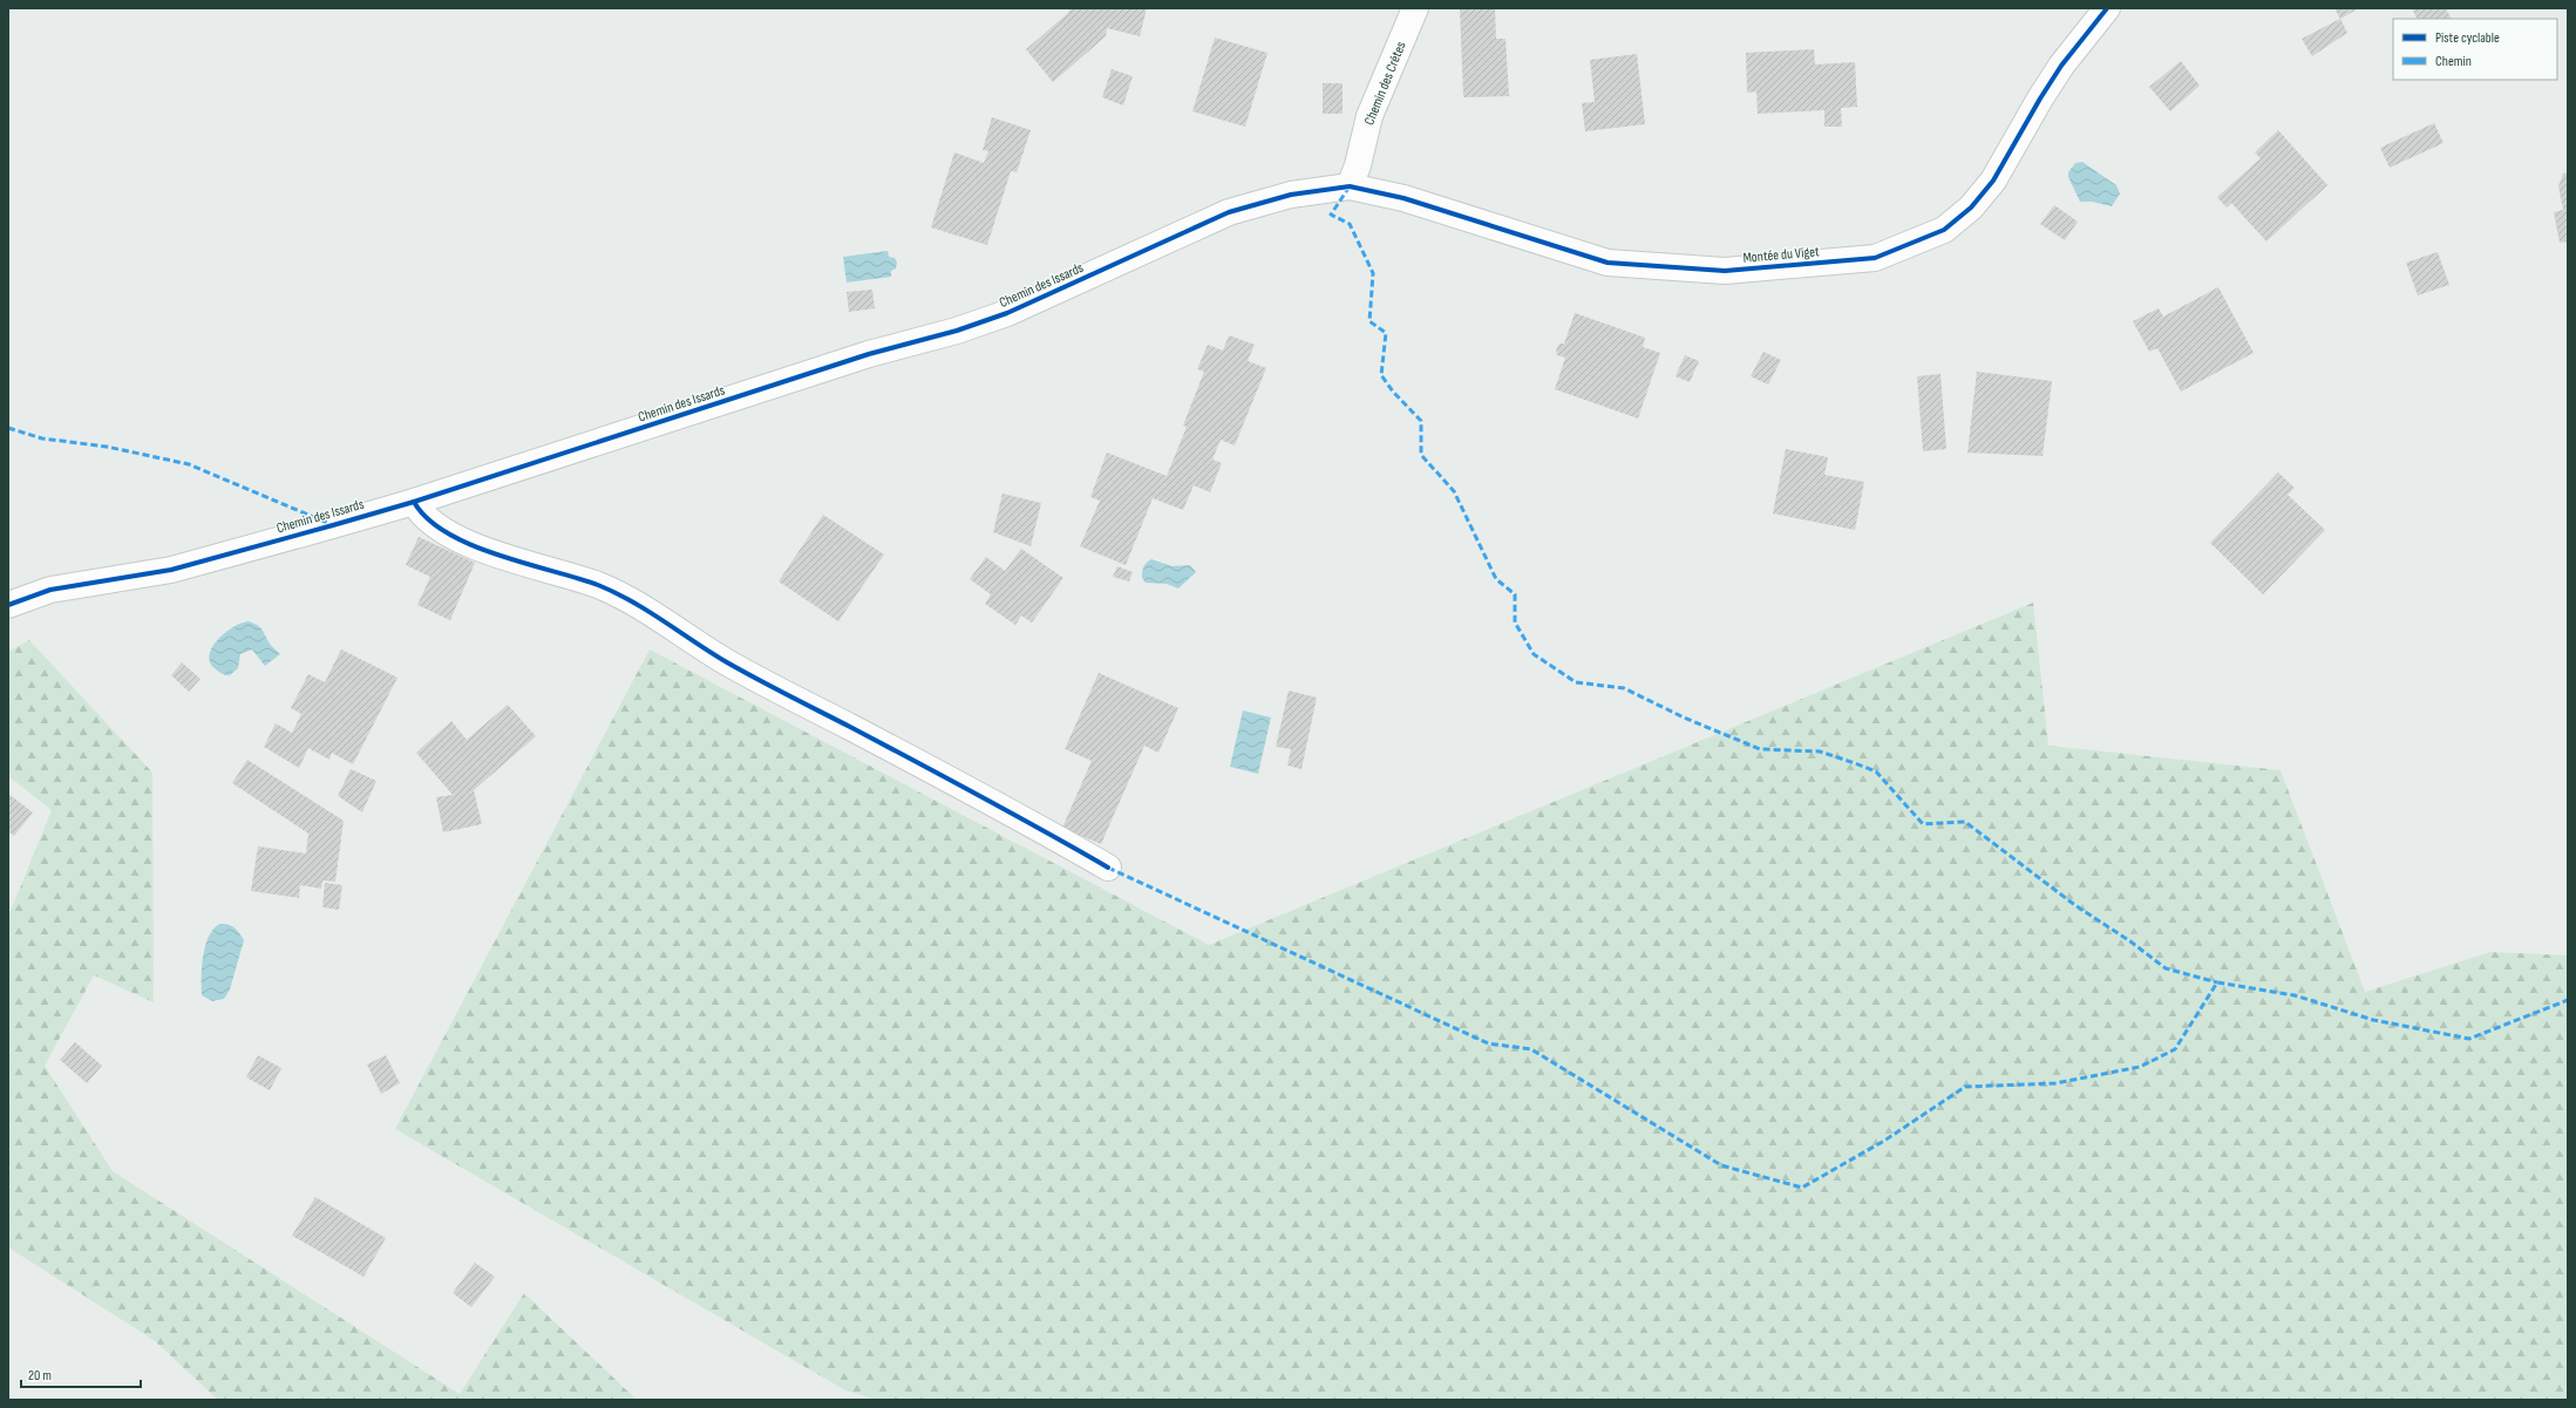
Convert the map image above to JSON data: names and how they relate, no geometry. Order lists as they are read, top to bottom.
{
  "streets": {
    "street": ["Chemin des Crêtes", "Montée du Viget", "Chemin des Issards"]
  },
  "crossings": [
    ["Chemin des Crêtes", "Montée du Viget"],
    ["Chemin des Crêtes", "Chemin des Issards"],
    ["Montée du Viget", "Chemin des Issards"]
  ],
  "legend": ["Piste cyclable", "Chemin"],
  "scale_bar": "20 m"
}
